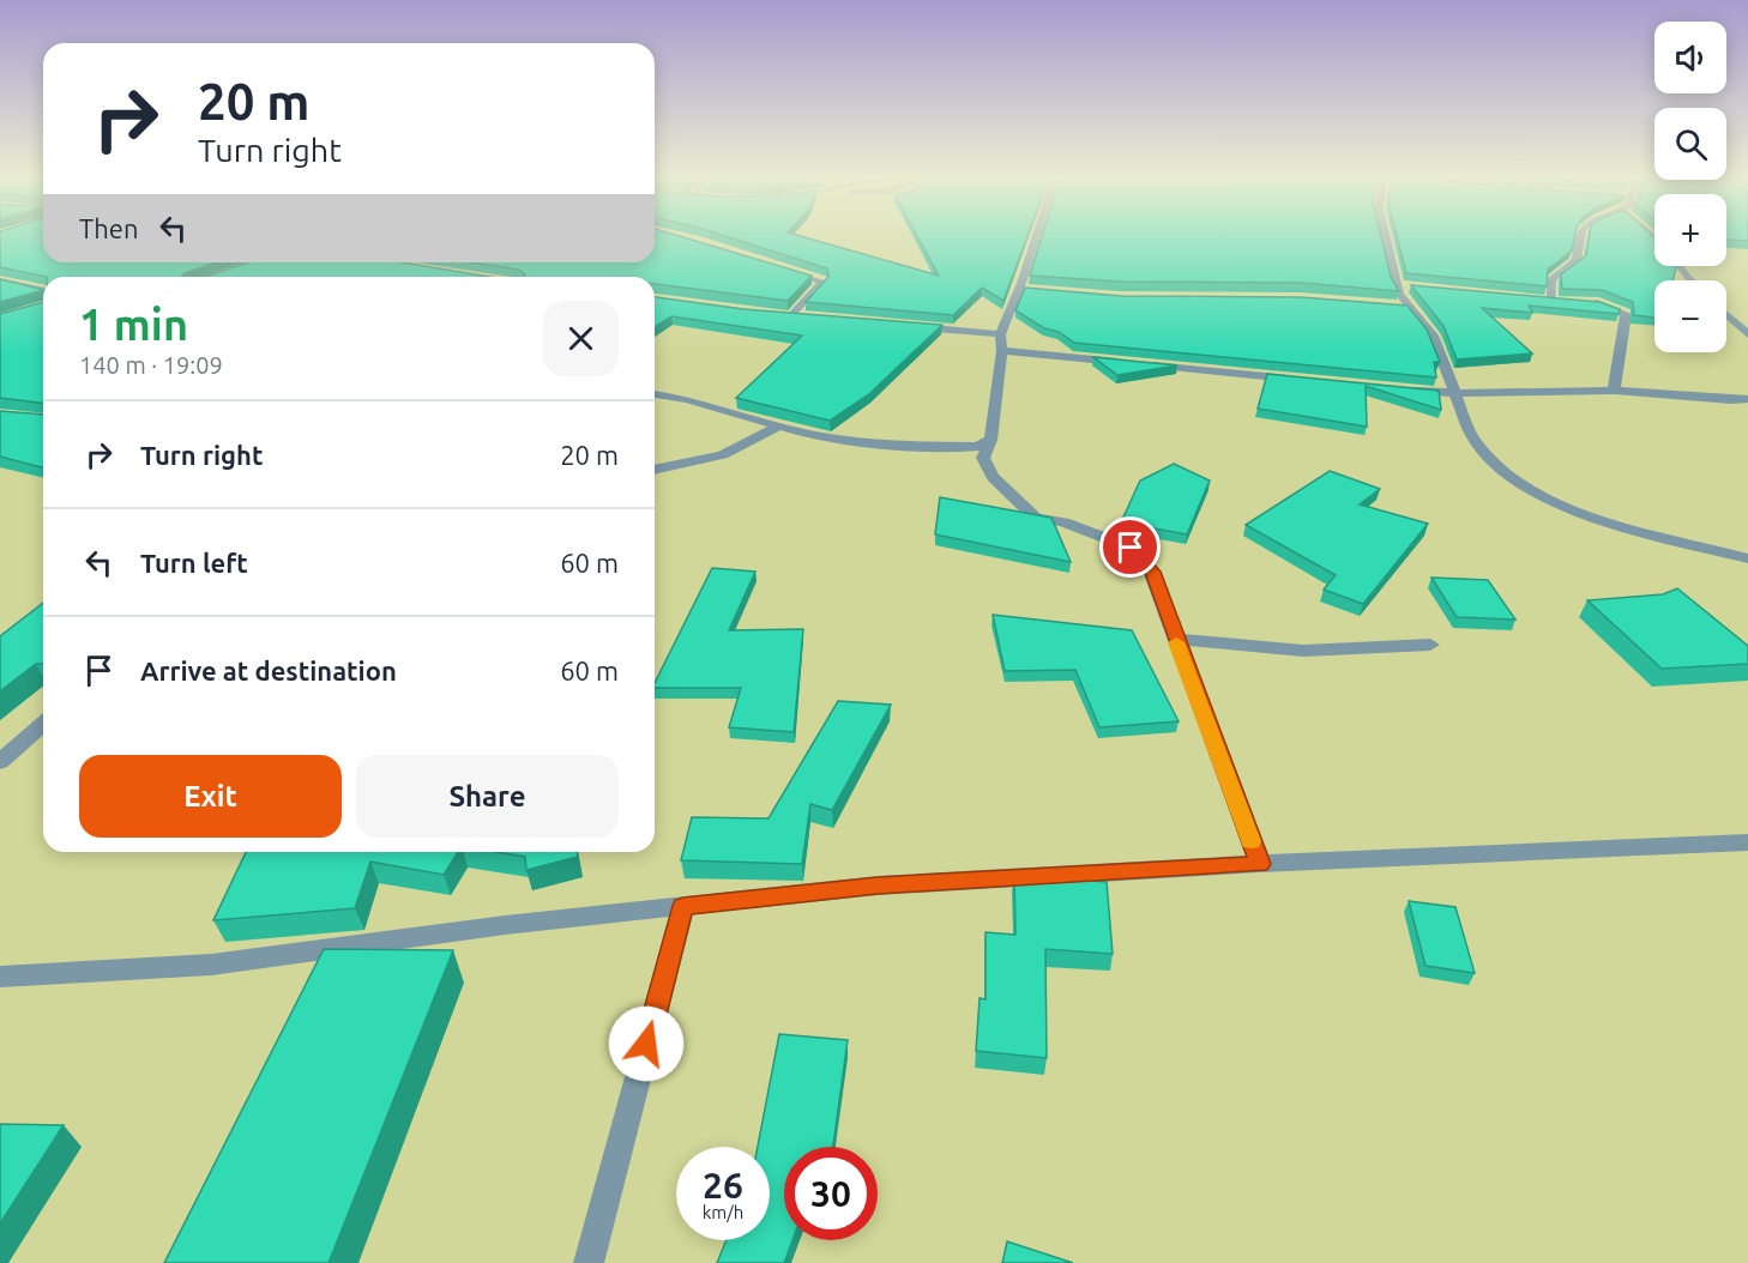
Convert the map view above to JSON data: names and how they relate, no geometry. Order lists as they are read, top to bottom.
{
  "page": {
    "map_buttons": ["+", "−"],
    "turn": ["20 m", "Turn right"],
    "then": "Then",
    "heading": ["1 min", "140 m · 19:09"],
    "list": [
      {
        "name": "Turn right",
        "value": "20 m"
      },
      {
        "name": "Turn left",
        "value": "60 m"
      },
      {
        "name": "Arrive at destination",
        "value": "60 m"
      }
    ],
    "buttons": ["Exit", "Share"],
    "speed": "26 km/h",
    "limit": "30"
  }
}
